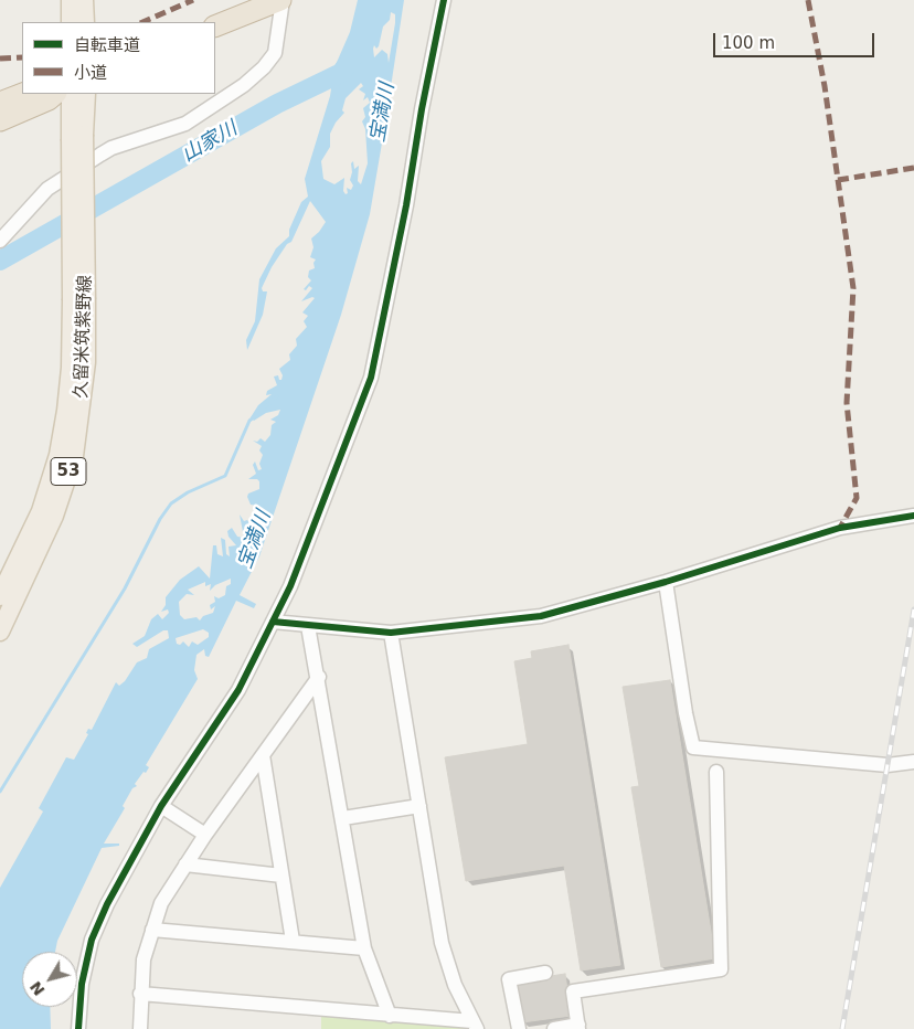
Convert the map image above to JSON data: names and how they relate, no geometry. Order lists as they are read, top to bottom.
{
  "streets": {
    "main road": ["久留米筑紫野線", "53"]
  },
  "water": ["宝満川", "山家川"],
  "legend": ["自転車道", "小道"],
  "scale_bar": "100 m",
  "north": "bottom left"
}
